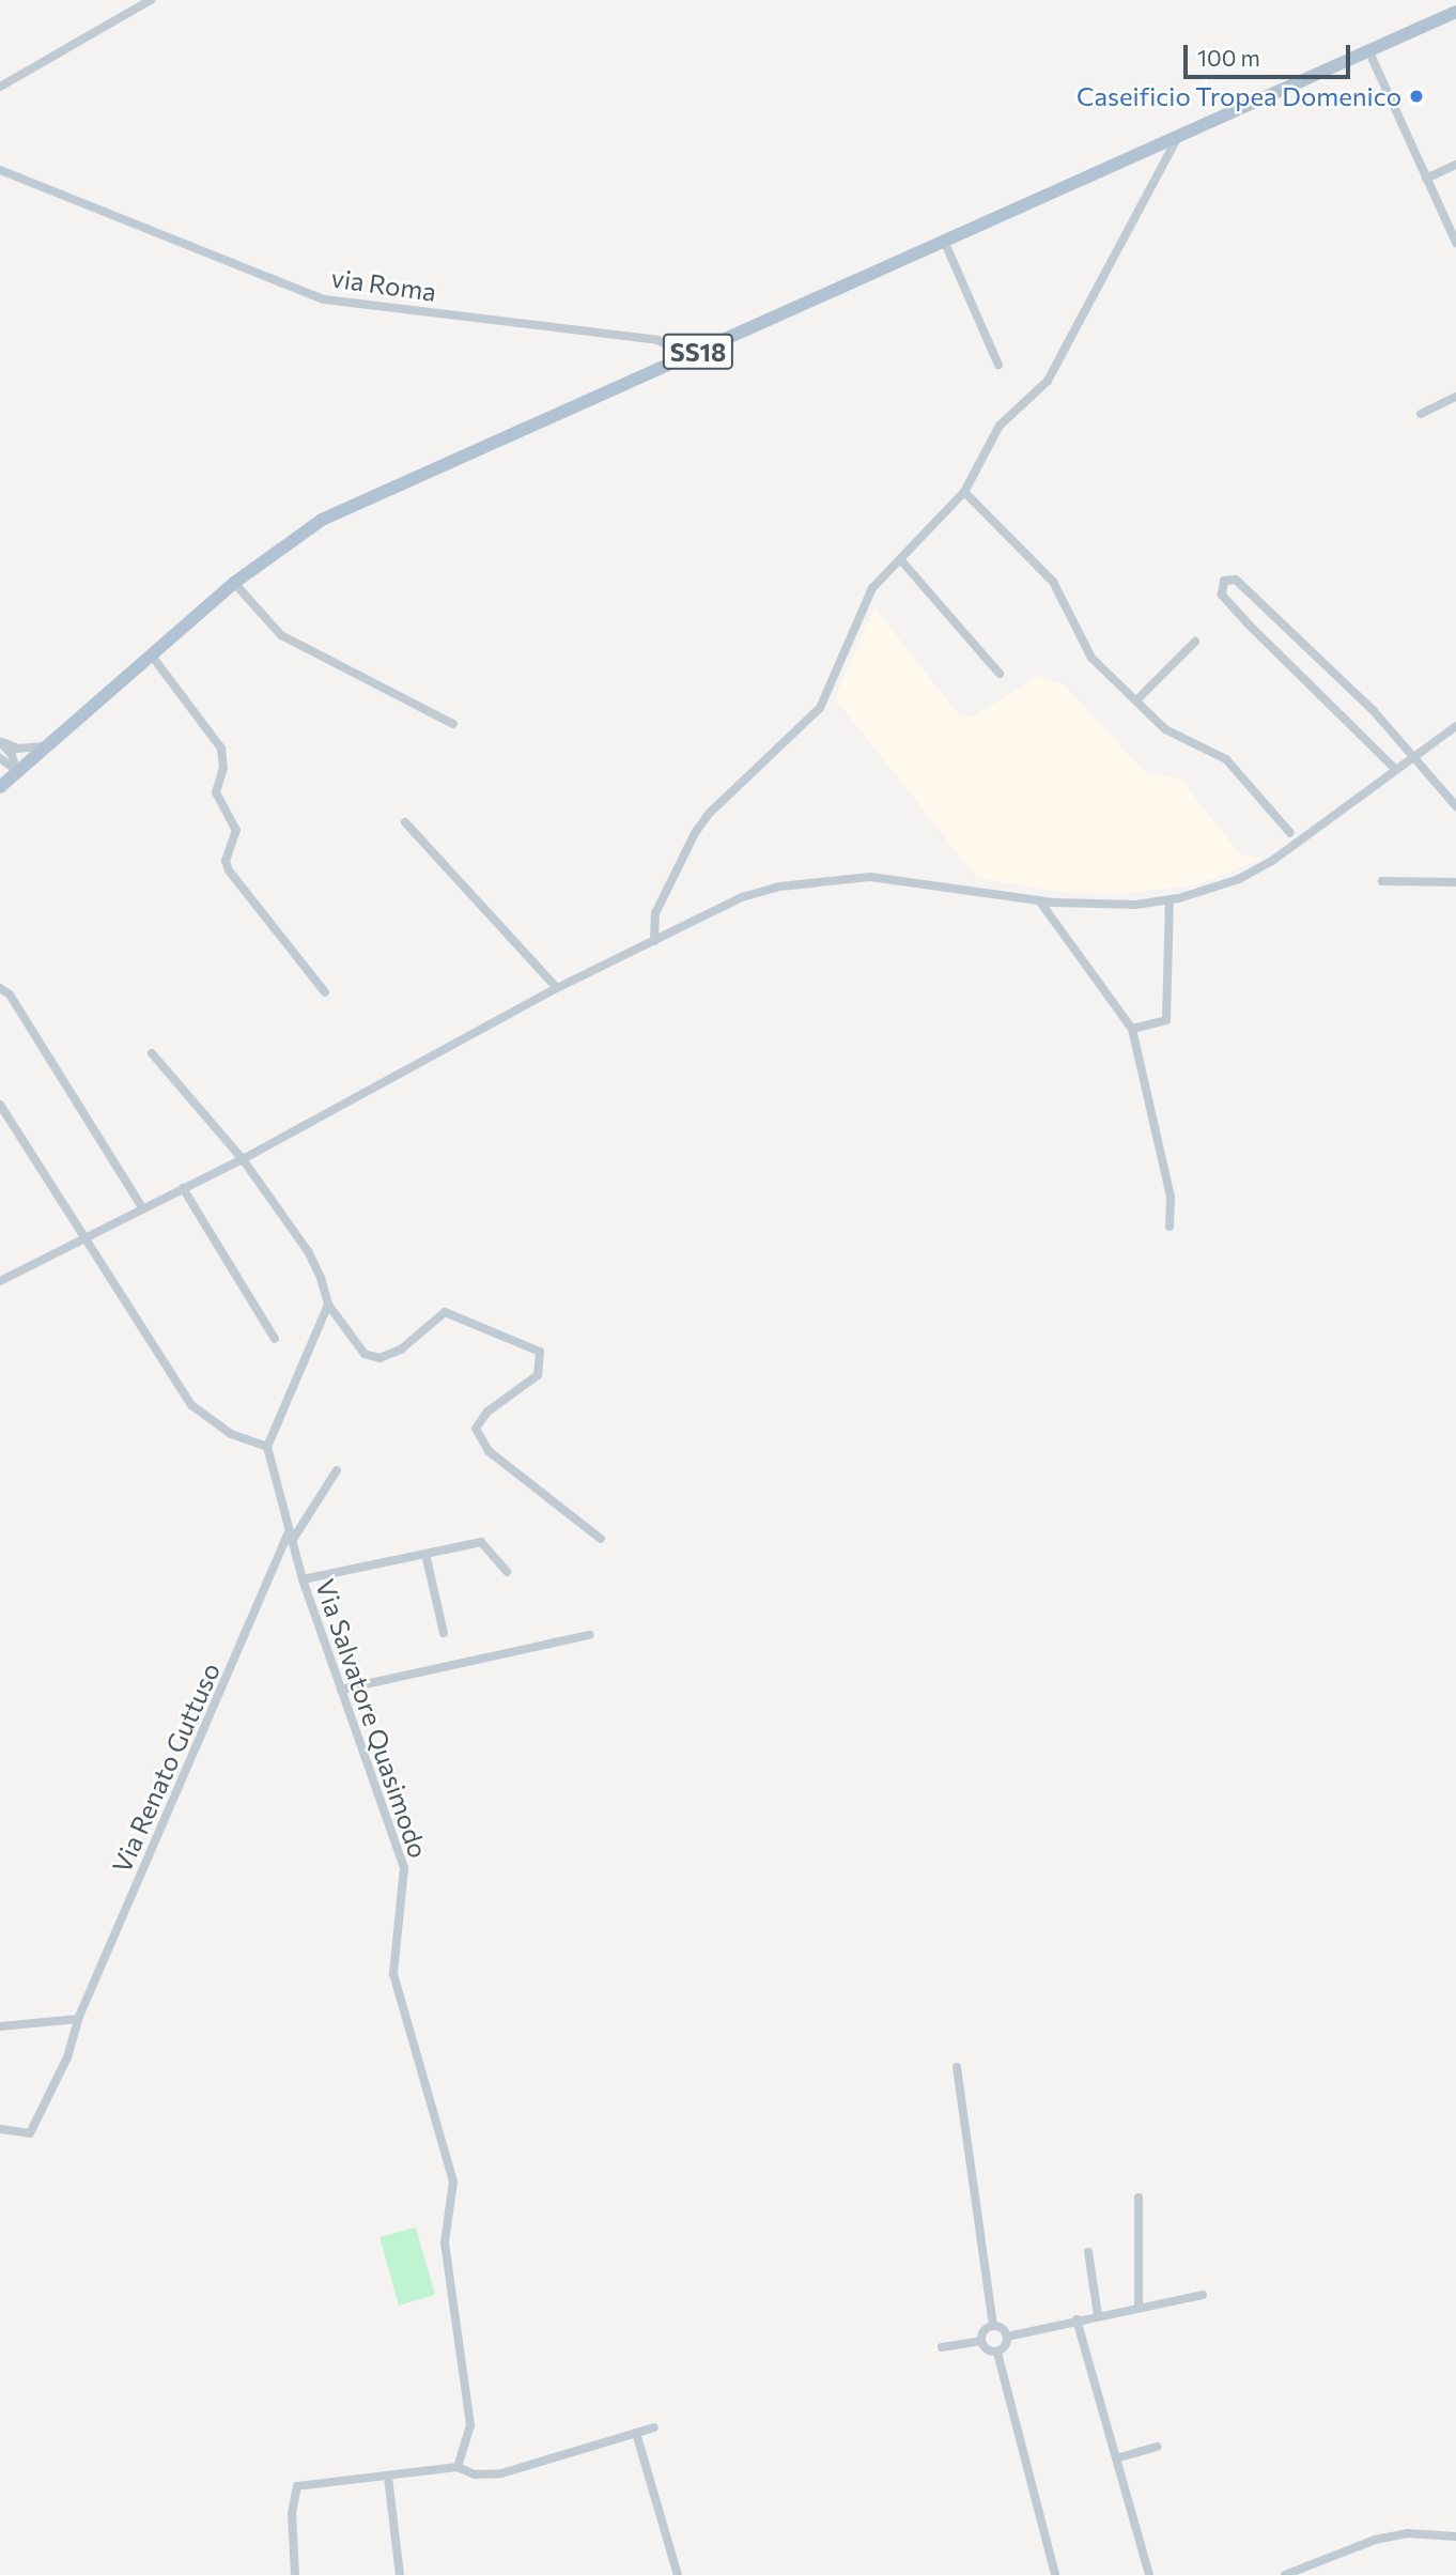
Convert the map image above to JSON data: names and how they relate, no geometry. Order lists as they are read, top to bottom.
{
  "streets": {
    "main road": ["SS18"],
    "street": ["via Roma", "Via Salvatore Quasimodo", "Via Renato Guttuso"]
  },
  "crossings": [
    ["via Roma", "SS18"],
    ["Via Salvatore Quasimodo", "Via Renato Guttuso"]
  ],
  "places": ["Caseificio Tropea Domenico"],
  "scale_bar": "100 m"
}
